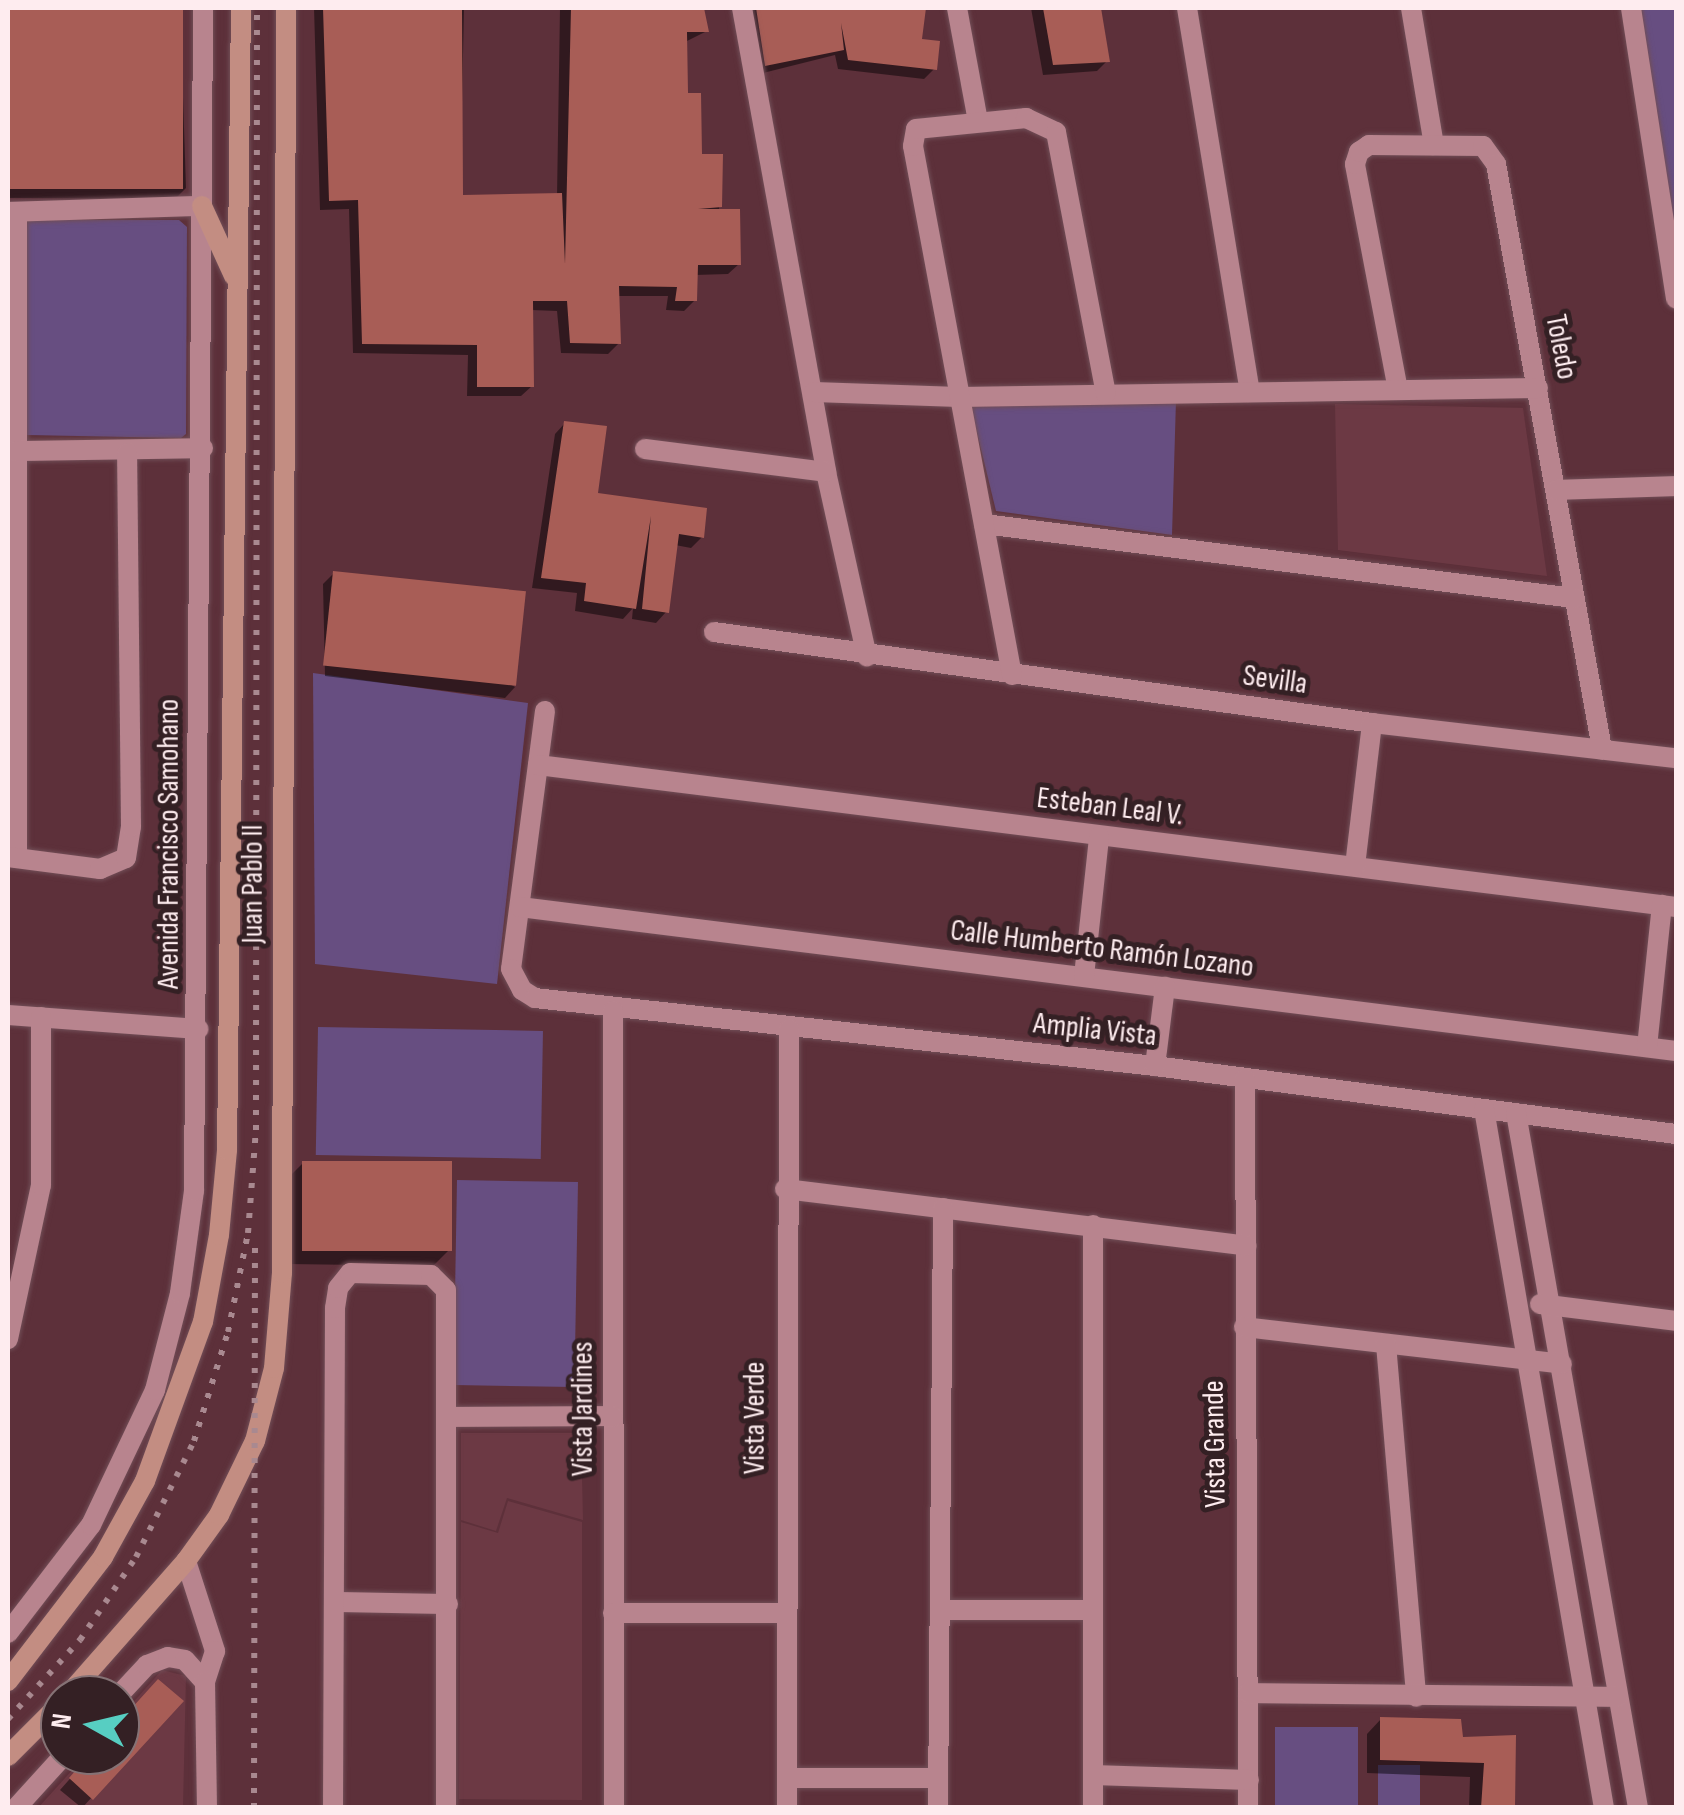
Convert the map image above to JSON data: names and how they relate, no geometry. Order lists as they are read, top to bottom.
{
  "streets": {
    "main road": ["Juan Pablo II"],
    "street": [
      "Toledo",
      "Sevilla",
      "Esteban Leal V.",
      "Avenida Francisco Samohano",
      "Calle Humberto Ramón Lozano",
      "Amplia Vista",
      "Vista Jardines",
      "Vista Verde",
      "Vista Grande"
    ]
  },
  "crossings": [
    ["Toledo", "Sevilla"],
    ["Calle Humberto Ramón Lozano", "Amplia Vista"],
    ["Amplia Vista", "Vista Jardines"],
    ["Amplia Vista", "Vista Verde"],
    ["Amplia Vista", "Vista Grande"]
  ],
  "north": "left"
}
